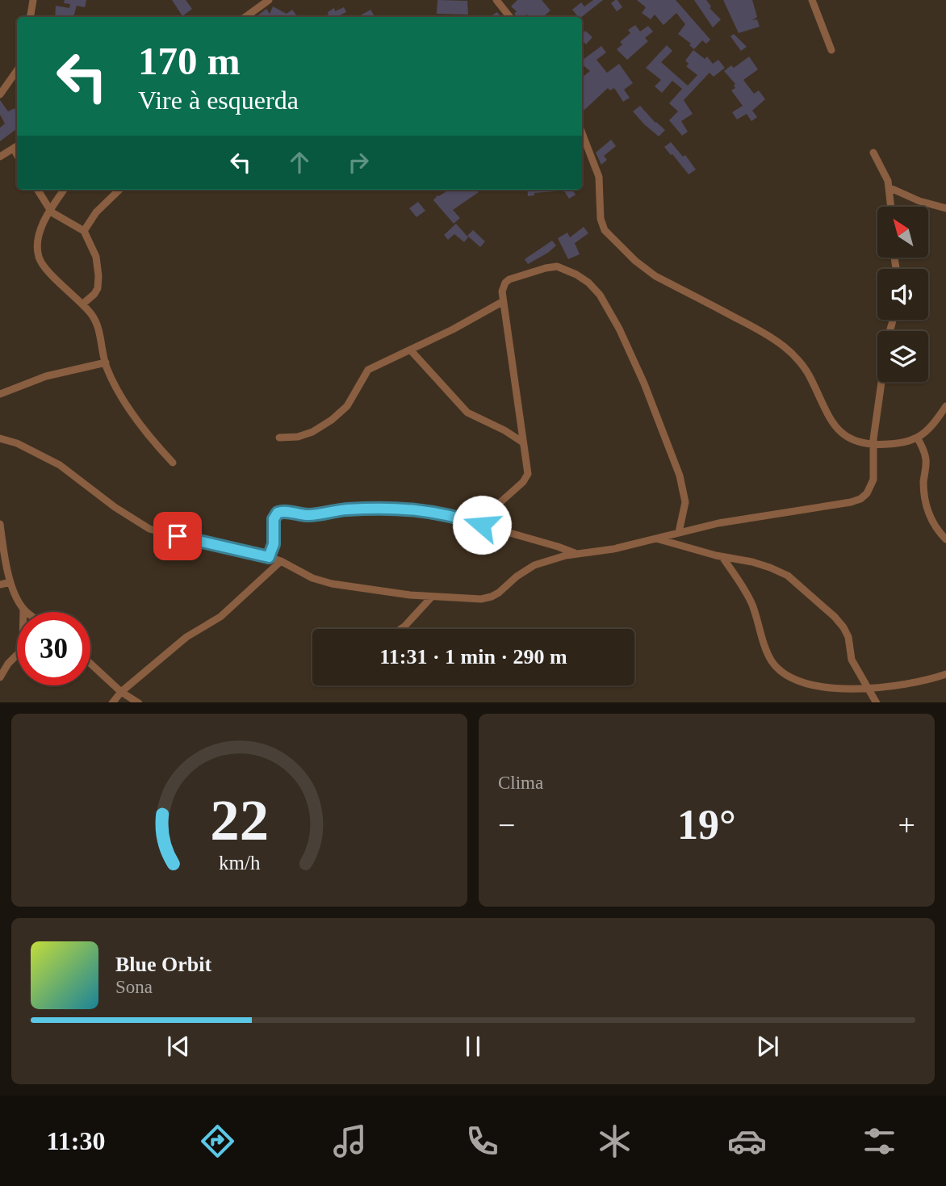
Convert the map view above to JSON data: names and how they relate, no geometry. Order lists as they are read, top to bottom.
{
  "north": "top left",
  "page": {
    "turn": ["170 m", "Vire à esquerda"],
    "limit": "30",
    "trip": "11:31 · 1 min · 290 m",
    "tile": "Clima",
    "heat": ["−", "19°", "+"],
    "song": ["Blue Orbit", "Sona"],
    "tabs": "11:30",
    "gauge": ["22", "km/h"]
  }
}
